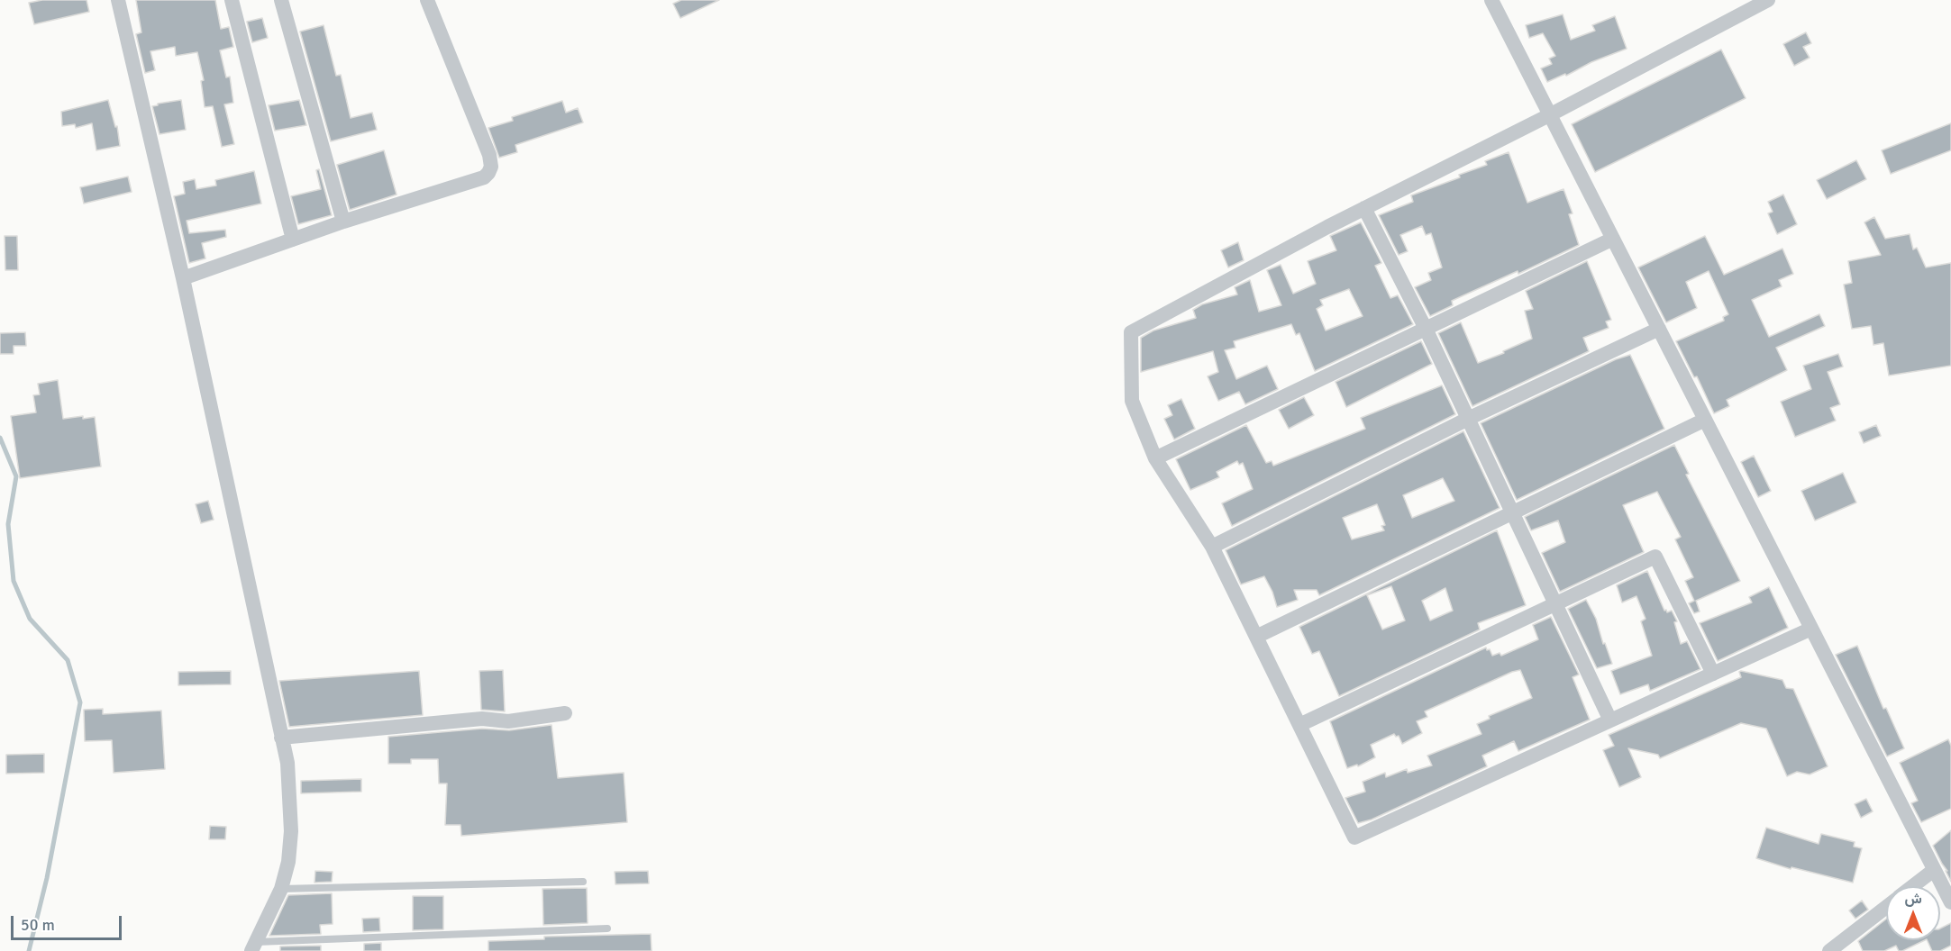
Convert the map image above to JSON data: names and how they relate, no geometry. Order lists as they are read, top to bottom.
{
  "scale_bar": "50 m",
  "north": "top"
}
